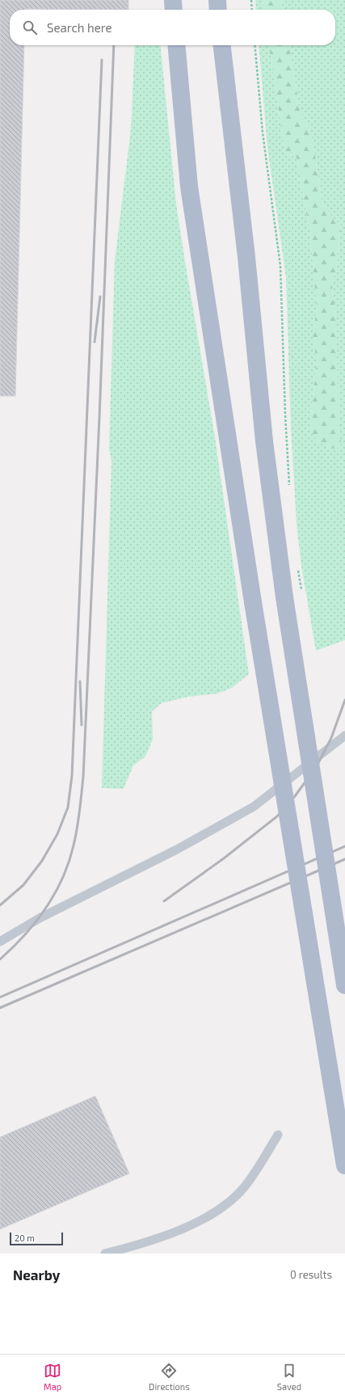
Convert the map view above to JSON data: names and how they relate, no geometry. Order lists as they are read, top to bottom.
{
  "scale_bar": "20 m",
  "page": {
    "search": "Search here",
    "scale": "20 m",
    "heading": ["Nearby", "0 results"],
    "nav": ["Map", "Directions", "Saved"]
  }
}
